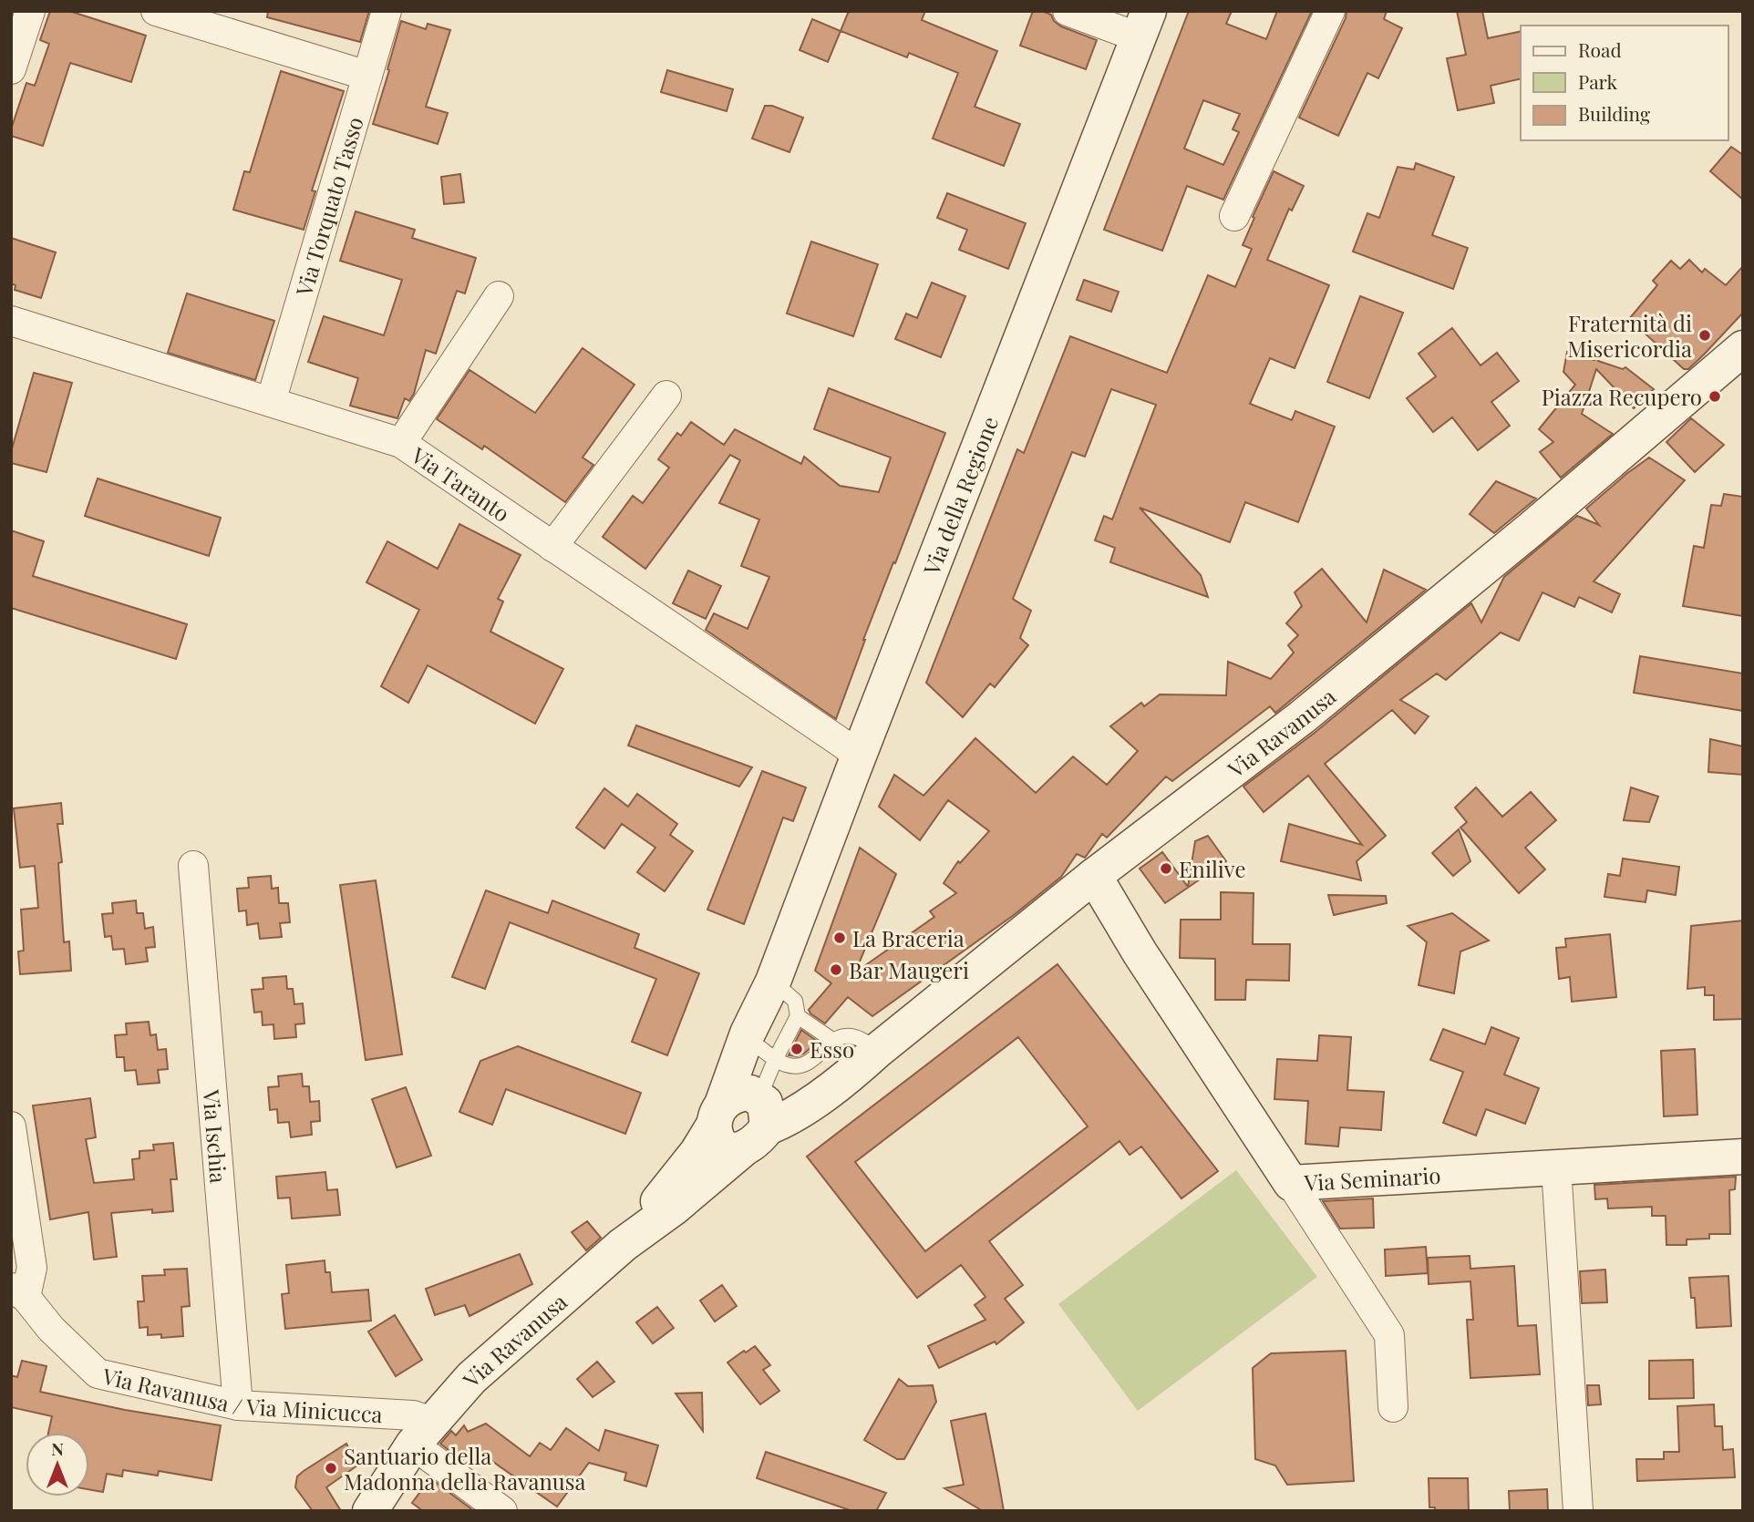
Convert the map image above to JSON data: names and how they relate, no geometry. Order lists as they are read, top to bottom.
{
  "streets": {
    "street": [
      "Via Torquato Tasso",
      "Via Taranto",
      "Via della Regione",
      "Via Ravanusa",
      "Via Ischia",
      "Via Seminario",
      "Via Ravanusa / Via Minicucca"
    ]
  },
  "crossings": [
    ["Via Torquato Tasso", "Via Taranto"],
    ["Via Taranto", "Via della Regione"],
    ["Via Ravanusa", "Via Seminario"],
    ["Via Ravanusa", "Via Ravanusa / Via Minicucca"],
    ["Via Ischia", "Via Ravanusa / Via Minicucca"]
  ],
  "places": [
    "Fraternità di Misericordia",
    "Piazza Recupero",
    "Enilive",
    "La Braceria",
    "Bar Maugeri",
    "Esso",
    "Santuario della Madonna della Ravanusa"
  ],
  "legend": ["Road", "Park", "Building"],
  "north": "top"
}
